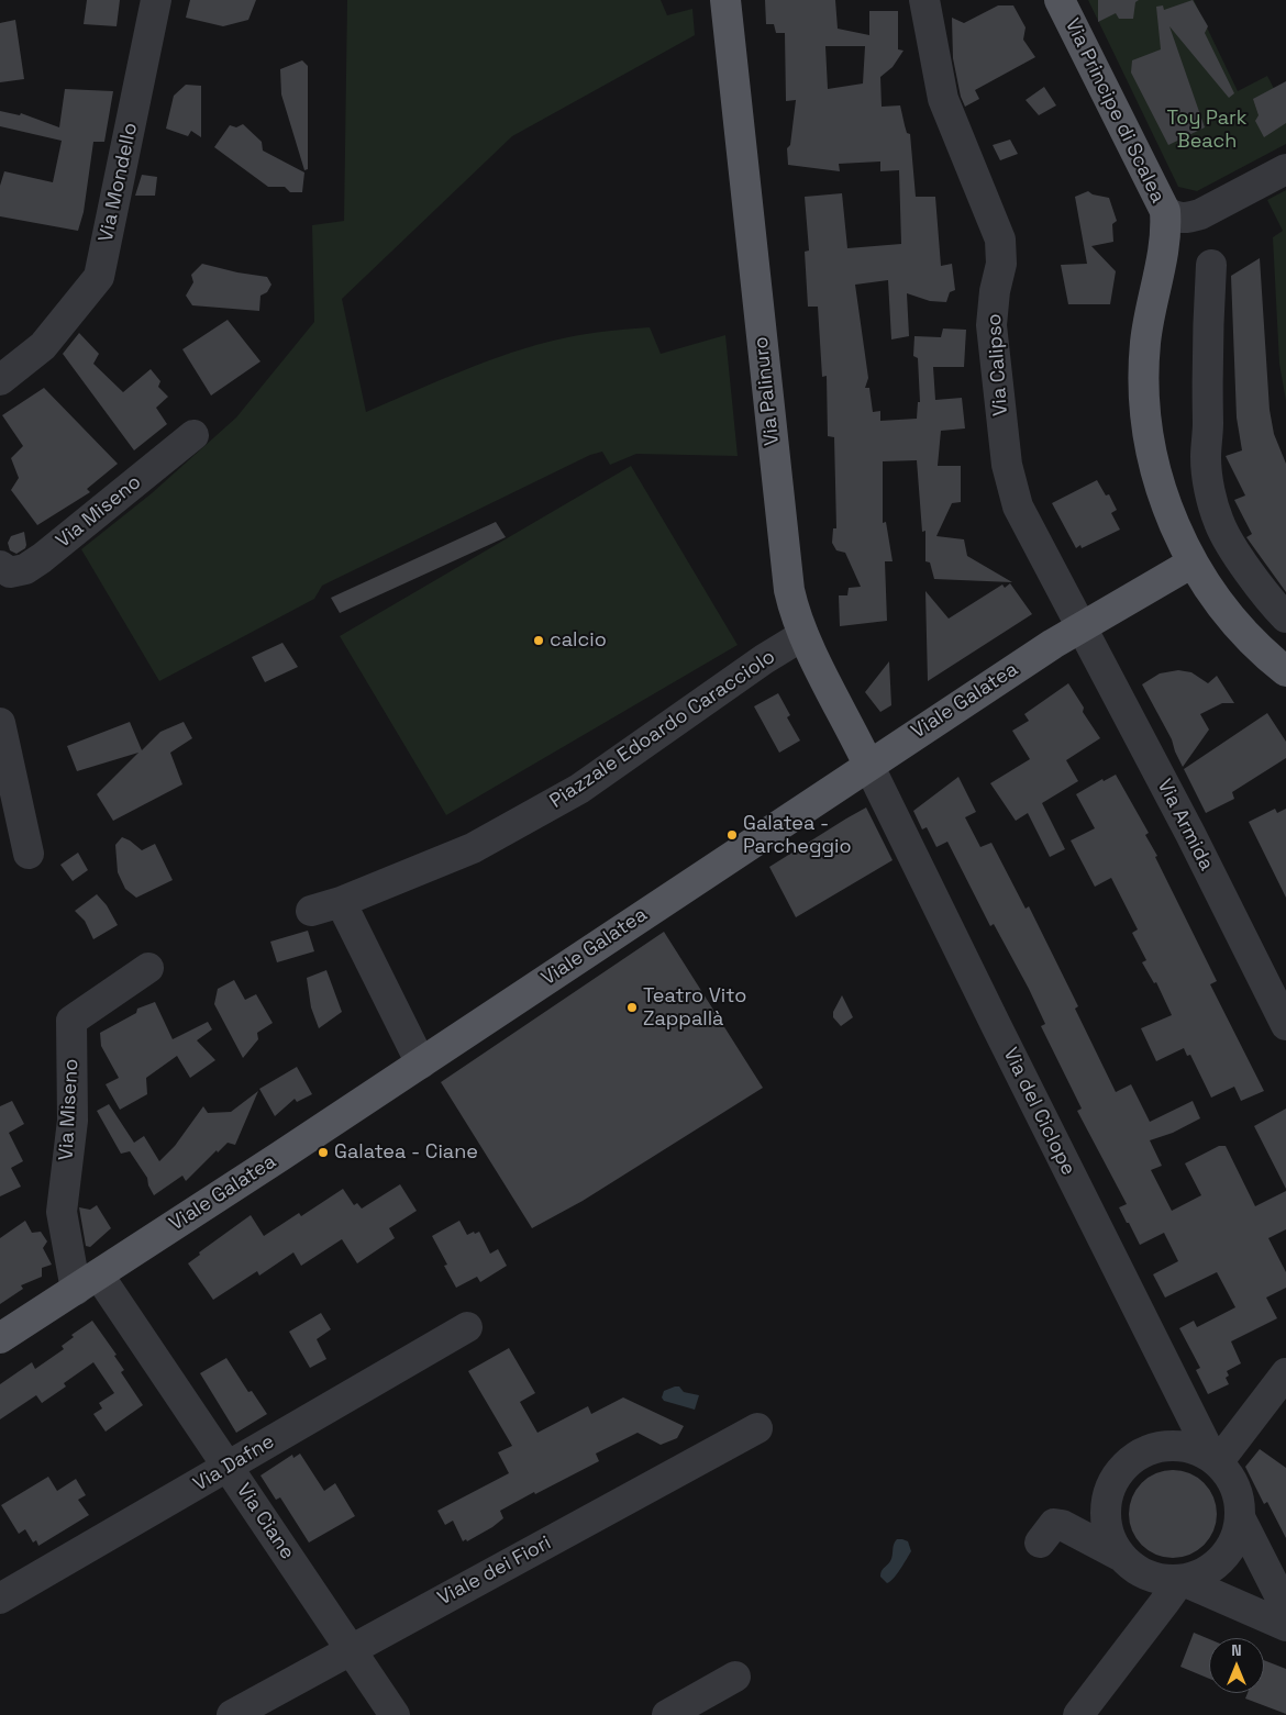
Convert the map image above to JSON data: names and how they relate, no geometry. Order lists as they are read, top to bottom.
{
  "streets": {
    "main road": ["Via Principe di Scalea", "Via Palinuro", "Viale Galatea"],
    "street": [
      "Via Mondello",
      "Via Calipso",
      "Via Miseno",
      "Piazzale Edoardo Caracciolo",
      "Via Armida",
      "Via del Ciclope",
      "Via Dafne",
      "Via Ciane",
      "Viale dei Fiori"
    ]
  },
  "crossings": [
    ["Via Principe di Scalea", "Viale Galatea"],
    ["Via Calipso", "Viale Galatea"],
    ["Via Calipso", "Via Armida"],
    ["Via Palinuro", "Viale Galatea"],
    ["Via Palinuro", "Piazzale Edoardo Caracciolo"],
    ["Via Palinuro", "Via del Ciclope"],
    ["Via Miseno", "Viale Galatea"],
    ["Via Miseno", "Via Ciane"],
    ["Viale Galatea", "Via Armida"],
    ["Viale Galatea", "Via del Ciclope"],
    ["Viale Galatea", "Via Ciane"],
    ["Via Dafne", "Via Ciane"],
    ["Via Ciane", "Viale dei Fiori"]
  ],
  "parks": ["Toy Park Beach"],
  "places": [
    "calcio",
    "Galatea - Parcheggio",
    "Teatro Vito Zappallà",
    "Galatea - Ciane"
  ],
  "north": "top"
}
